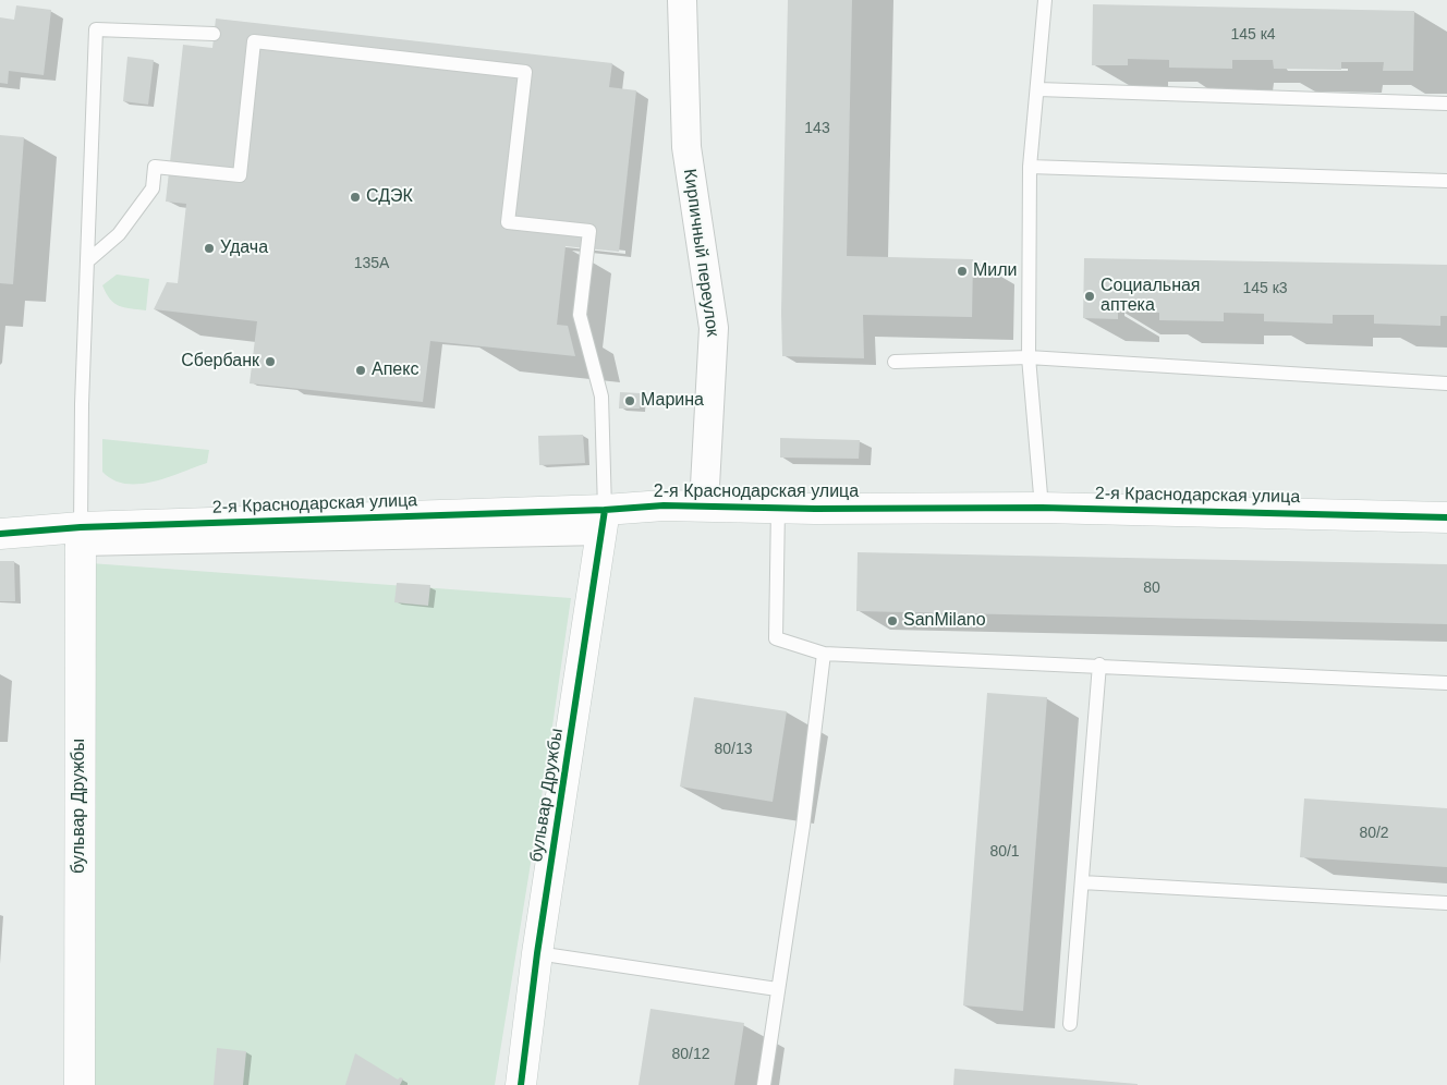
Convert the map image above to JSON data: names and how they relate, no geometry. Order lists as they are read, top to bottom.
{
  "streets": {
    "street": ["Кирпичный переулок", "2-я Краснодарская улица", "бульвар Дружбы"]
  },
  "crossings": [
    ["Кирпичный переулок", "2-я Краснодарская улица"],
    ["2-я Краснодарская улица", "бульвар Дружбы"]
  ],
  "places": [
    "СДЭК",
    "Удача",
    "Мили",
    "Социальная аптека",
    "Сбербанк",
    "Апекс",
    "Марина",
    "SanMilano"
  ],
  "house_numbers": [
    "145 к4",
    "143",
    "135А",
    "145 к3",
    "80",
    "80/13",
    "80/2",
    "80/1",
    "80/12"
  ]
}
